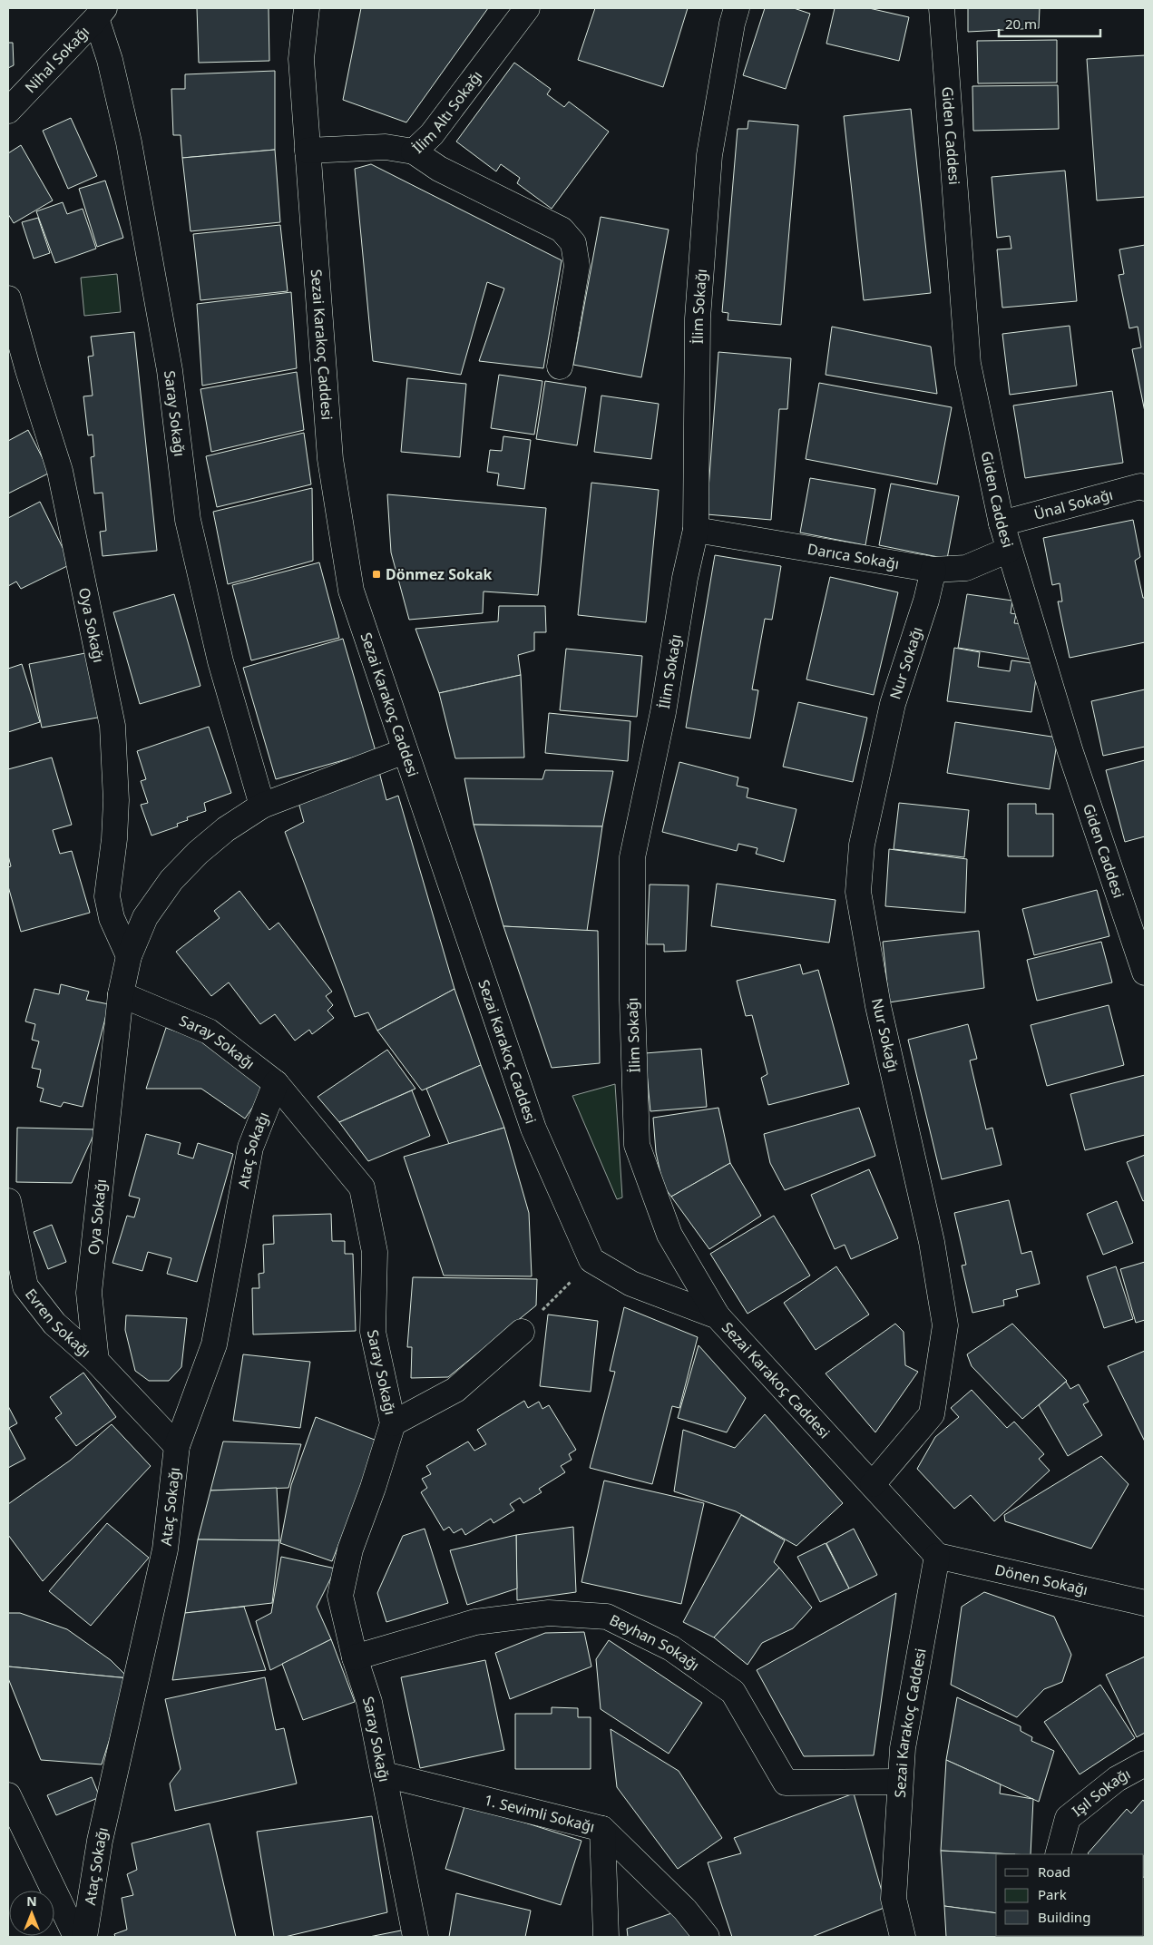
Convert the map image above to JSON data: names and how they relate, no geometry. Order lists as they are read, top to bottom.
{
  "streets": {
    "street": [
      "Nihal Sokağı",
      "İlim Altı Sokağı",
      "Giden Caddesi",
      "İlim Sokağı",
      "Sezai Karakoç Caddesi",
      "Saray Sokağı",
      "Ünal Sokağı",
      "Darıca Sokağı",
      "Oya Sokağı",
      "Nur Sokağı",
      "Ataç Sokağı",
      "Evren Sokağı",
      "Dönen Sokağı",
      "Beyhan Sokağı",
      "Işıl Sokağı",
      "1. Sevimli Sokağı"
    ]
  },
  "crossings": [
    ["Nihal Sokağı", "Saray Sokağı"],
    ["İlim Altı Sokağı", "Sezai Karakoç Caddesi"],
    ["Giden Caddesi", "Ünal Sokağı"],
    ["Giden Caddesi", "Darıca Sokağı"],
    ["İlim Sokağı", "Sezai Karakoç Caddesi"],
    ["İlim Sokağı", "Darıca Sokağı"],
    ["Sezai Karakoç Caddesi", "Oya Sokağı"],
    ["Sezai Karakoç Caddesi", "Nur Sokağı"],
    ["Sezai Karakoç Caddesi", "Dönen Sokağı"],
    ["Sezai Karakoç Caddesi", "Beyhan Sokağı"],
    ["Saray Sokağı", "Oya Sokağı"],
    ["Saray Sokağı", "Ataç Sokağı"],
    ["Saray Sokağı", "Beyhan Sokağı"],
    ["Saray Sokağı", "1. Sevimli Sokağı"],
    ["Darıca Sokağı", "Nur Sokağı"],
    ["Oya Sokağı", "Evren Sokağı"]
  ],
  "places": {
    "transit": ["Dönmez Sokak"]
  },
  "legend": ["Road", "Park", "Building"],
  "scale_bar": "20 m",
  "north": "top"
}
